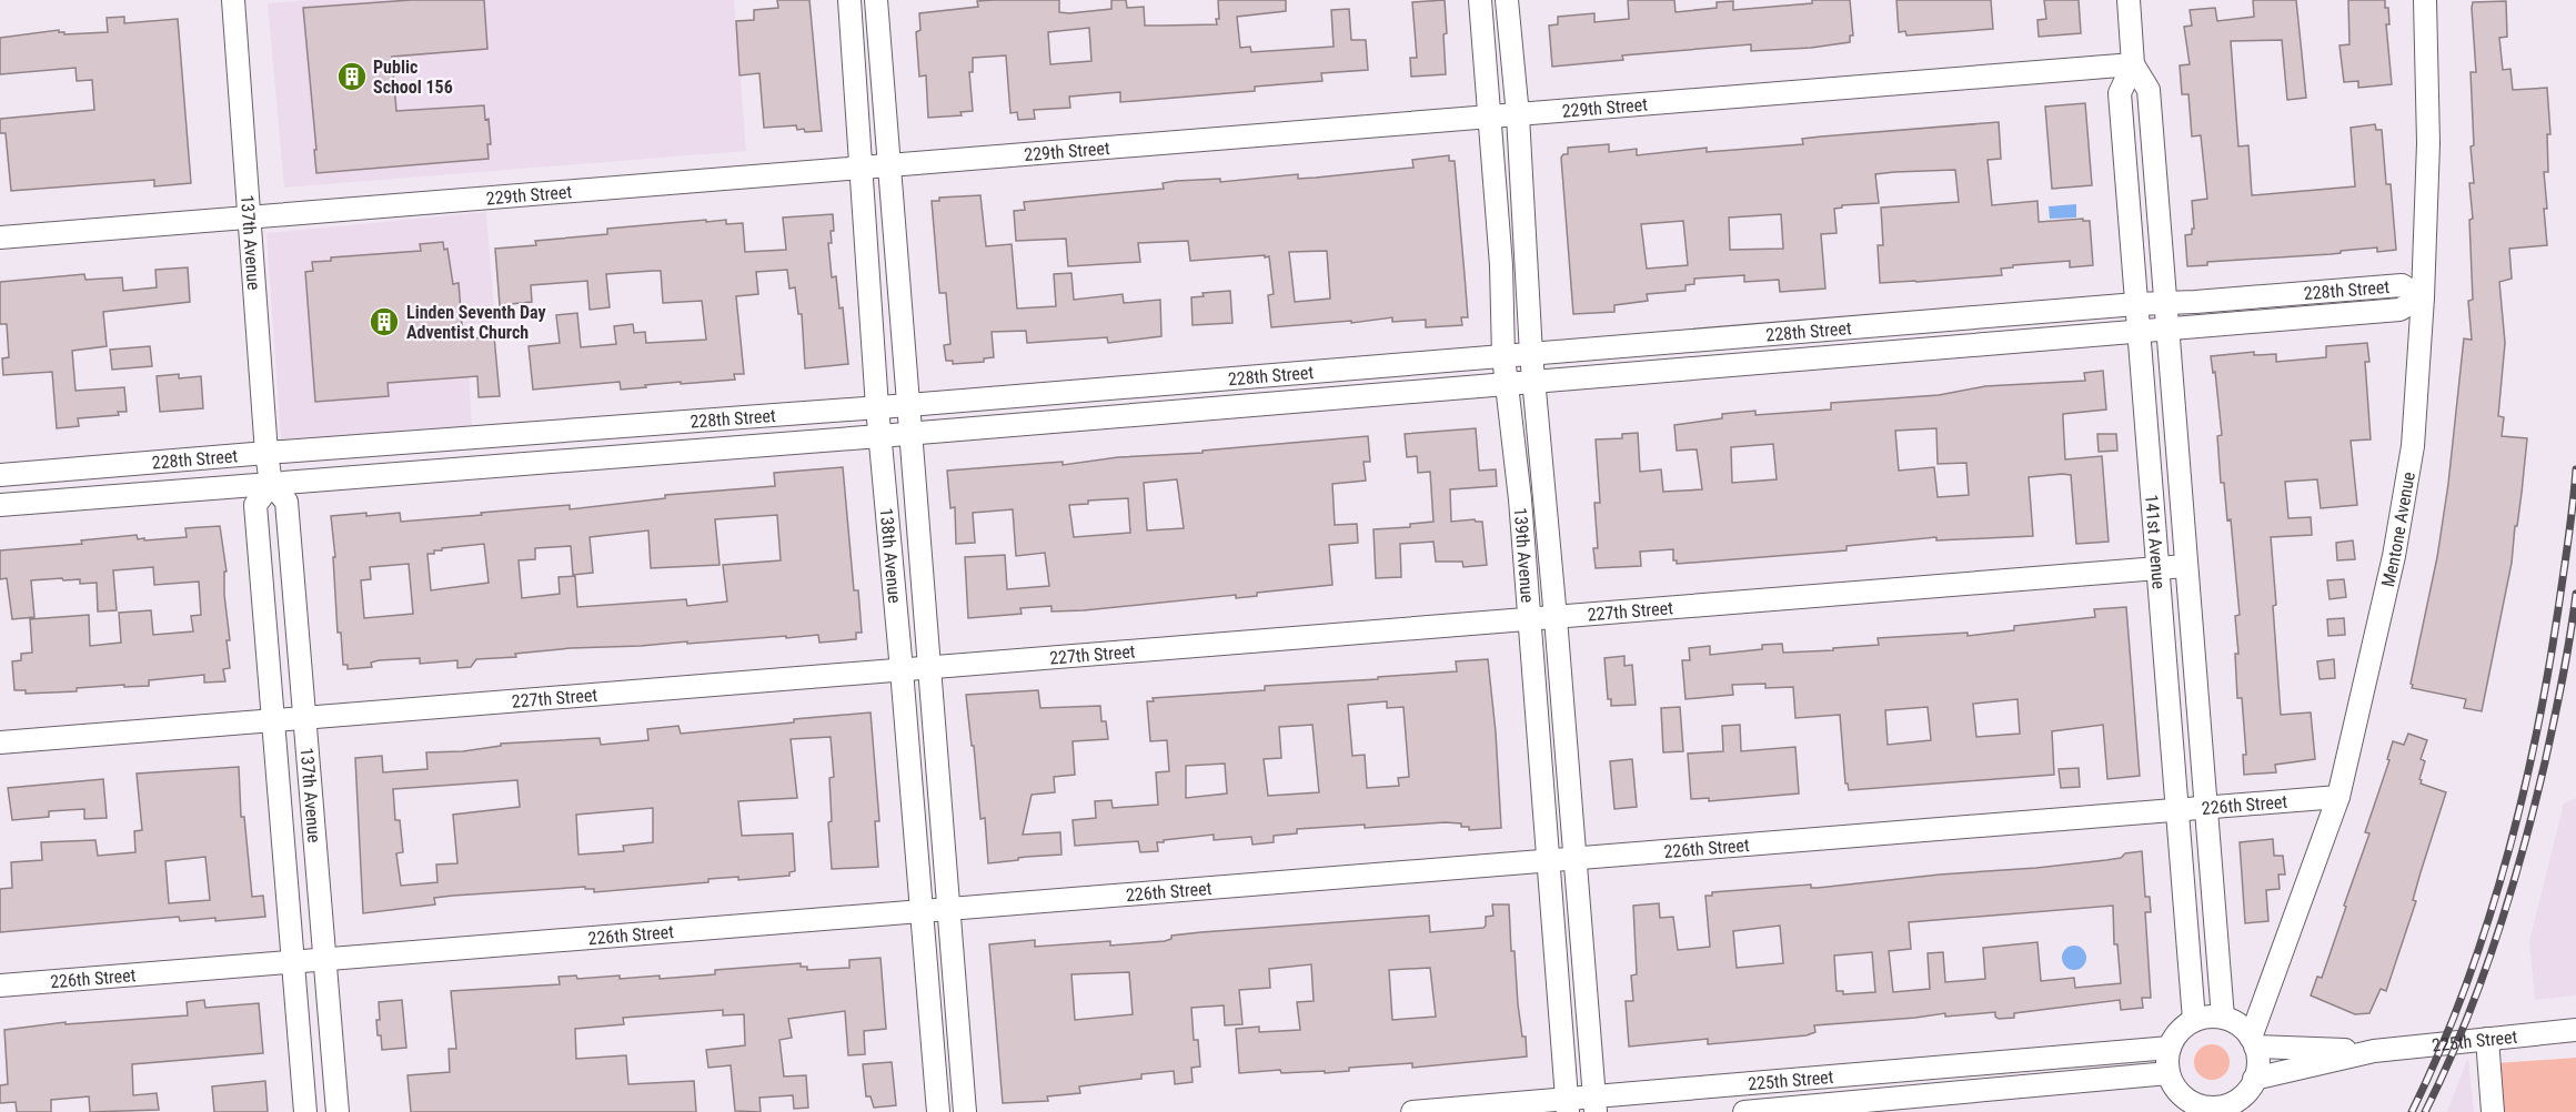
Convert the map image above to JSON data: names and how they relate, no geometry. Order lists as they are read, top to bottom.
{
  "streets": {
    "street": [
      "229th Street",
      "137th Avenue",
      "228th Street",
      "Mentone Avenue",
      "141st Avenue",
      "138th Avenue",
      "139th Avenue",
      "227th Street",
      "226th Street",
      "225th Street"
    ]
  },
  "crossings": [
    ["229th Street", "137th Avenue"],
    ["229th Street", "141st Avenue"],
    ["229th Street", "138th Avenue"],
    ["229th Street", "139th Avenue"],
    ["137th Avenue", "228th Street"],
    ["137th Avenue", "227th Street"],
    ["137th Avenue", "226th Street"],
    ["228th Street", "Mentone Avenue"],
    ["228th Street", "141st Avenue"],
    ["228th Street", "138th Avenue"],
    ["228th Street", "139th Avenue"],
    ["Mentone Avenue", "141st Avenue"],
    ["Mentone Avenue", "226th Street"],
    ["Mentone Avenue", "225th Street"],
    ["141st Avenue", "227th Street"],
    ["141st Avenue", "226th Street"],
    ["141st Avenue", "225th Street"],
    ["138th Avenue", "227th Street"],
    ["138th Avenue", "226th Street"],
    ["139th Avenue", "227th Street"],
    ["139th Avenue", "226th Street"],
    ["139th Avenue", "225th Street"]
  ],
  "places": {
    "building": ["Public School 156", "Linden Seventh Day Adventist Church"]
  }
}
